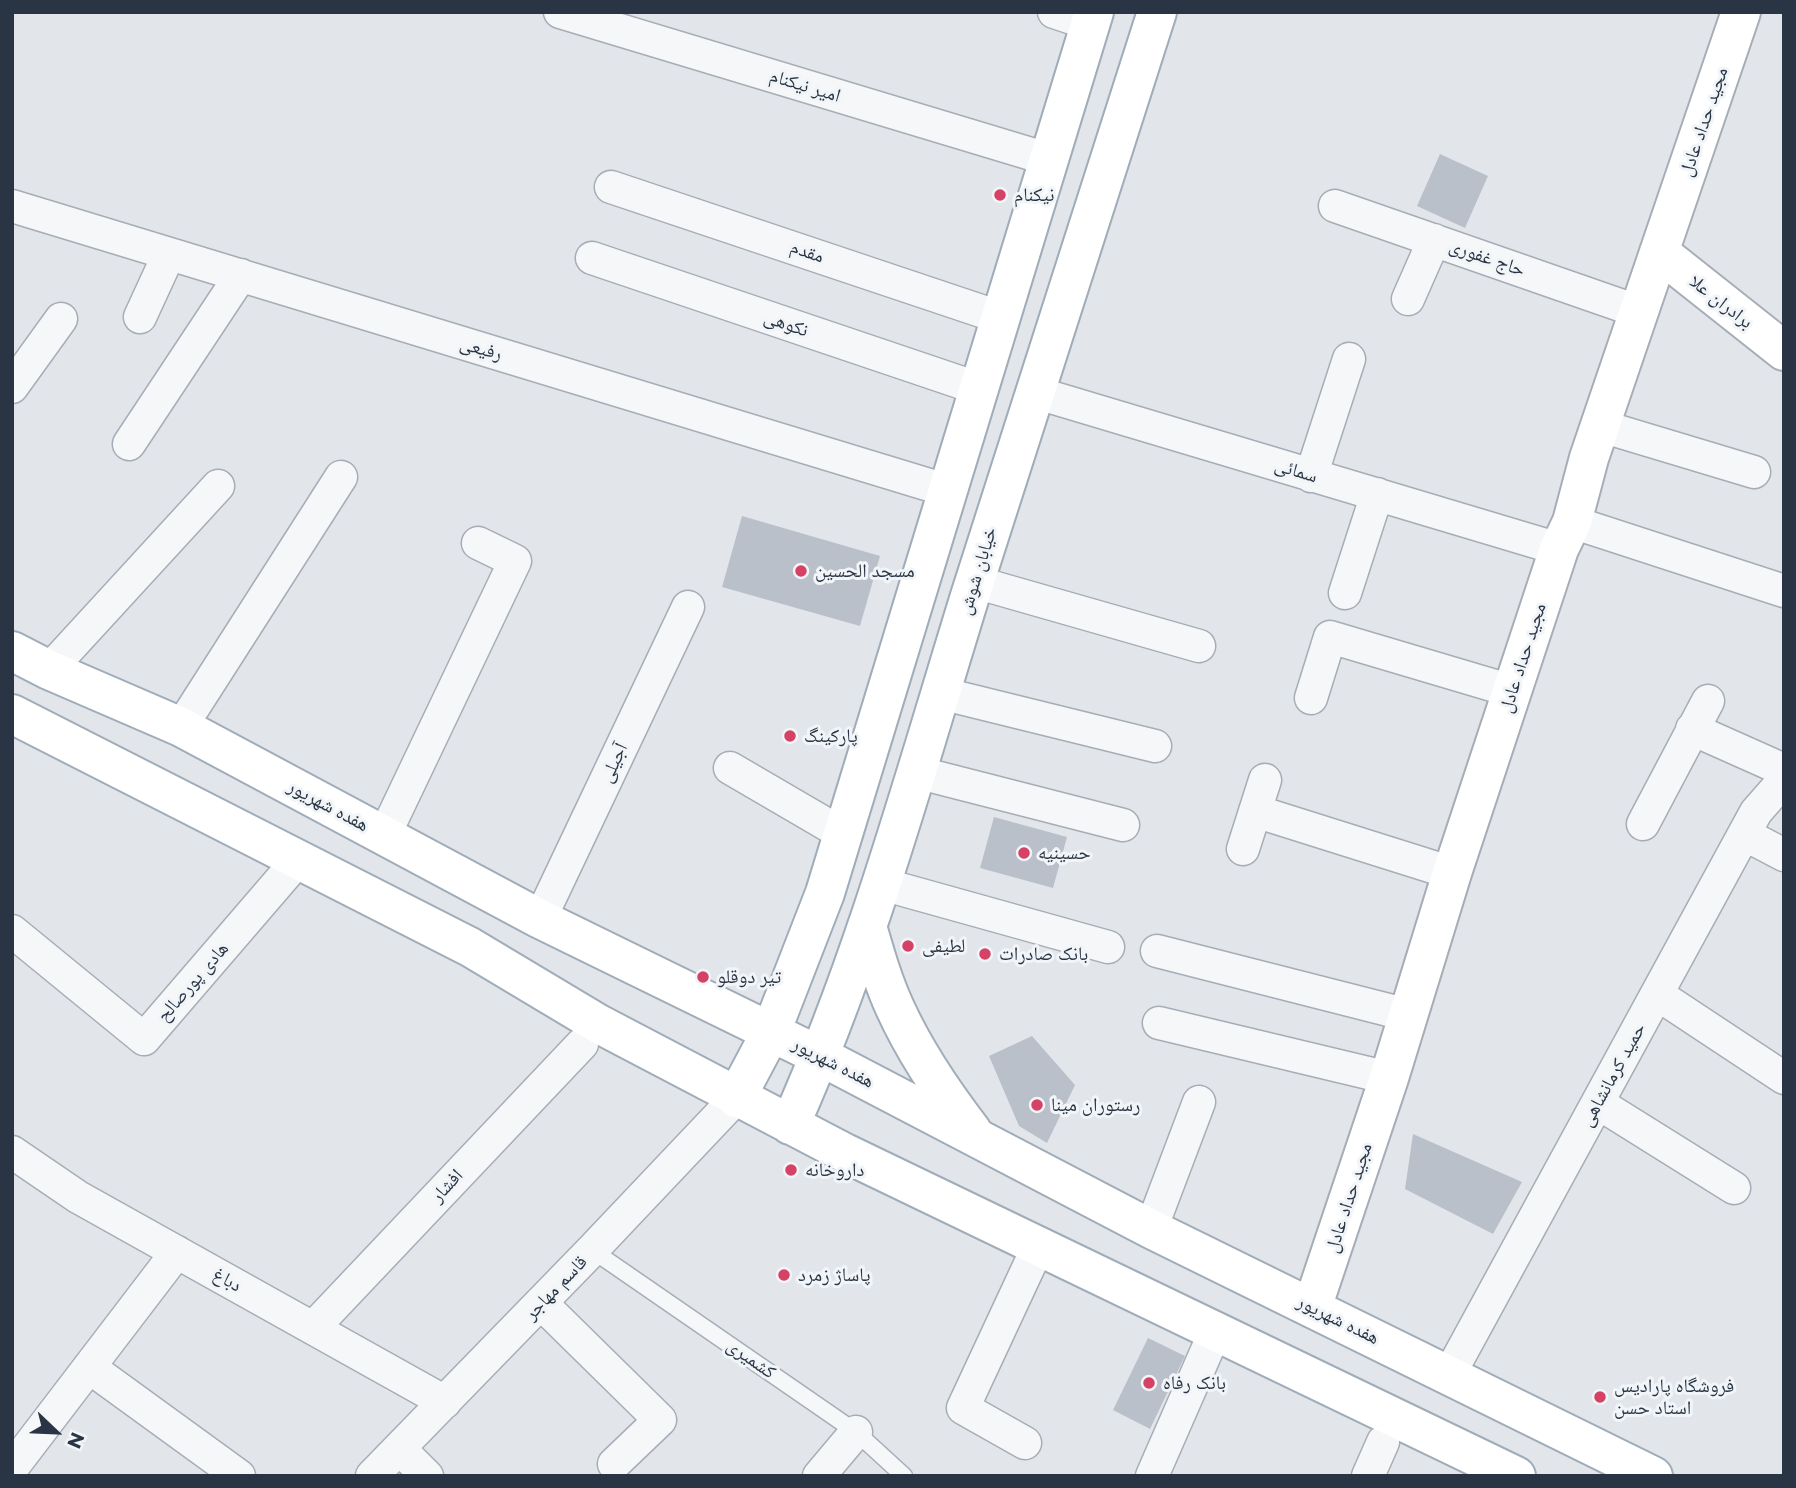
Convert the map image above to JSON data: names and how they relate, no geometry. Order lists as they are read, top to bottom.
{
  "streets": {
    "main road": [
      "مجید حداد عادل",
      "برادران علا",
      "خیابان شوش",
      "هفده شهریور"
    ],
    "street": [
      "امیر نیکنام",
      "مقدم",
      "حاج غفوری",
      "نکوهی",
      "رفیعی",
      "سمائی",
      "آجیلی",
      "هادی پورصالح",
      "حمید کرمانشاهی",
      "افشار",
      "دباغ",
      "قاسم مهاجر"
    ],
    "lane": ["کشمیری"]
  },
  "crossings": [
    ["مجید حداد عادل", "حاج غفوری"],
    ["مجید حداد عادل", "برادران علا"],
    ["مجید حداد عادل", "سمائی"],
    ["مجید حداد عادل", "هفده شهریور"],
    ["سمائی", "خیابان شوش"],
    ["خیابان شوش", "هفده شهریور"],
    ["آجیلی", "هفده شهریور"],
    ["هفده شهریور", "حمید کرمانشاهی"],
    ["افشار", "دباغ"],
    ["دباغ", "قاسم مهاجر"],
    ["قاسم مهاجر", "کشمیری"]
  ],
  "places": [
    "نیکنام",
    "مسجد الحسین",
    "پارکینگ",
    "حسینیه",
    "لطیفی",
    "بانک صادرات",
    "تیر دوقلو",
    "رستوران مینا",
    "داروخانه",
    "پاساژ زمرد",
    "بانک رفاه",
    "فروشگاه پارادیس استاد حسن"
  ],
  "north": "bottom right"
}
